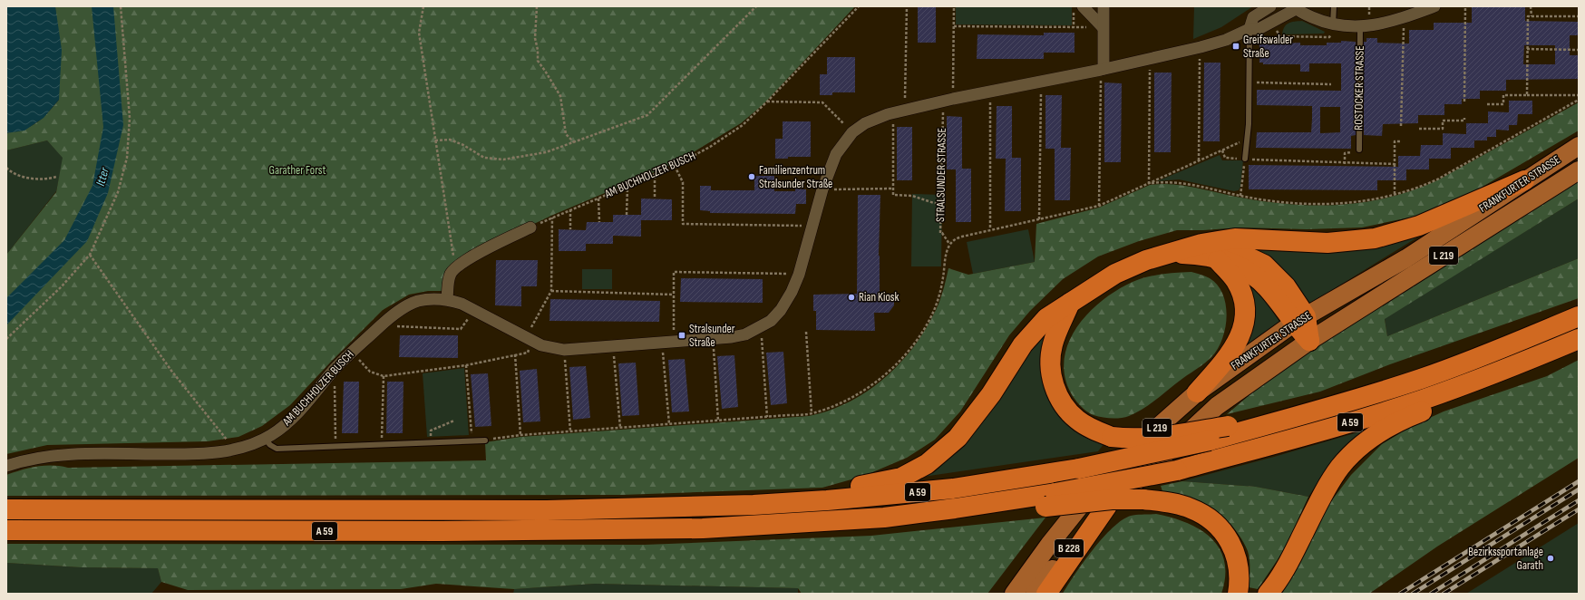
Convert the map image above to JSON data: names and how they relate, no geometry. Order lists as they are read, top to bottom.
{
  "streets": {
    "highway": ["A 59"],
    "main road": ["FRANKFURTER STRASSE", "L 219", "B 228"],
    "street": ["AM BUCHHOLZER BUSCH"],
    "lane": ["ROSTOCKER STRASSE"],
    "path": ["STRALSUNDER STRASSE"]
  },
  "water": ["Itter"],
  "parks": ["Garather Forst"],
  "places": {
    "transit": ["Greifswalder Straße", "Stralsunder Straße"],
    "other": ["Familienzentrum Stralsunder Straße", "Rian Kiosk", "Bezirkssportanlage Garath"]
  }
}
